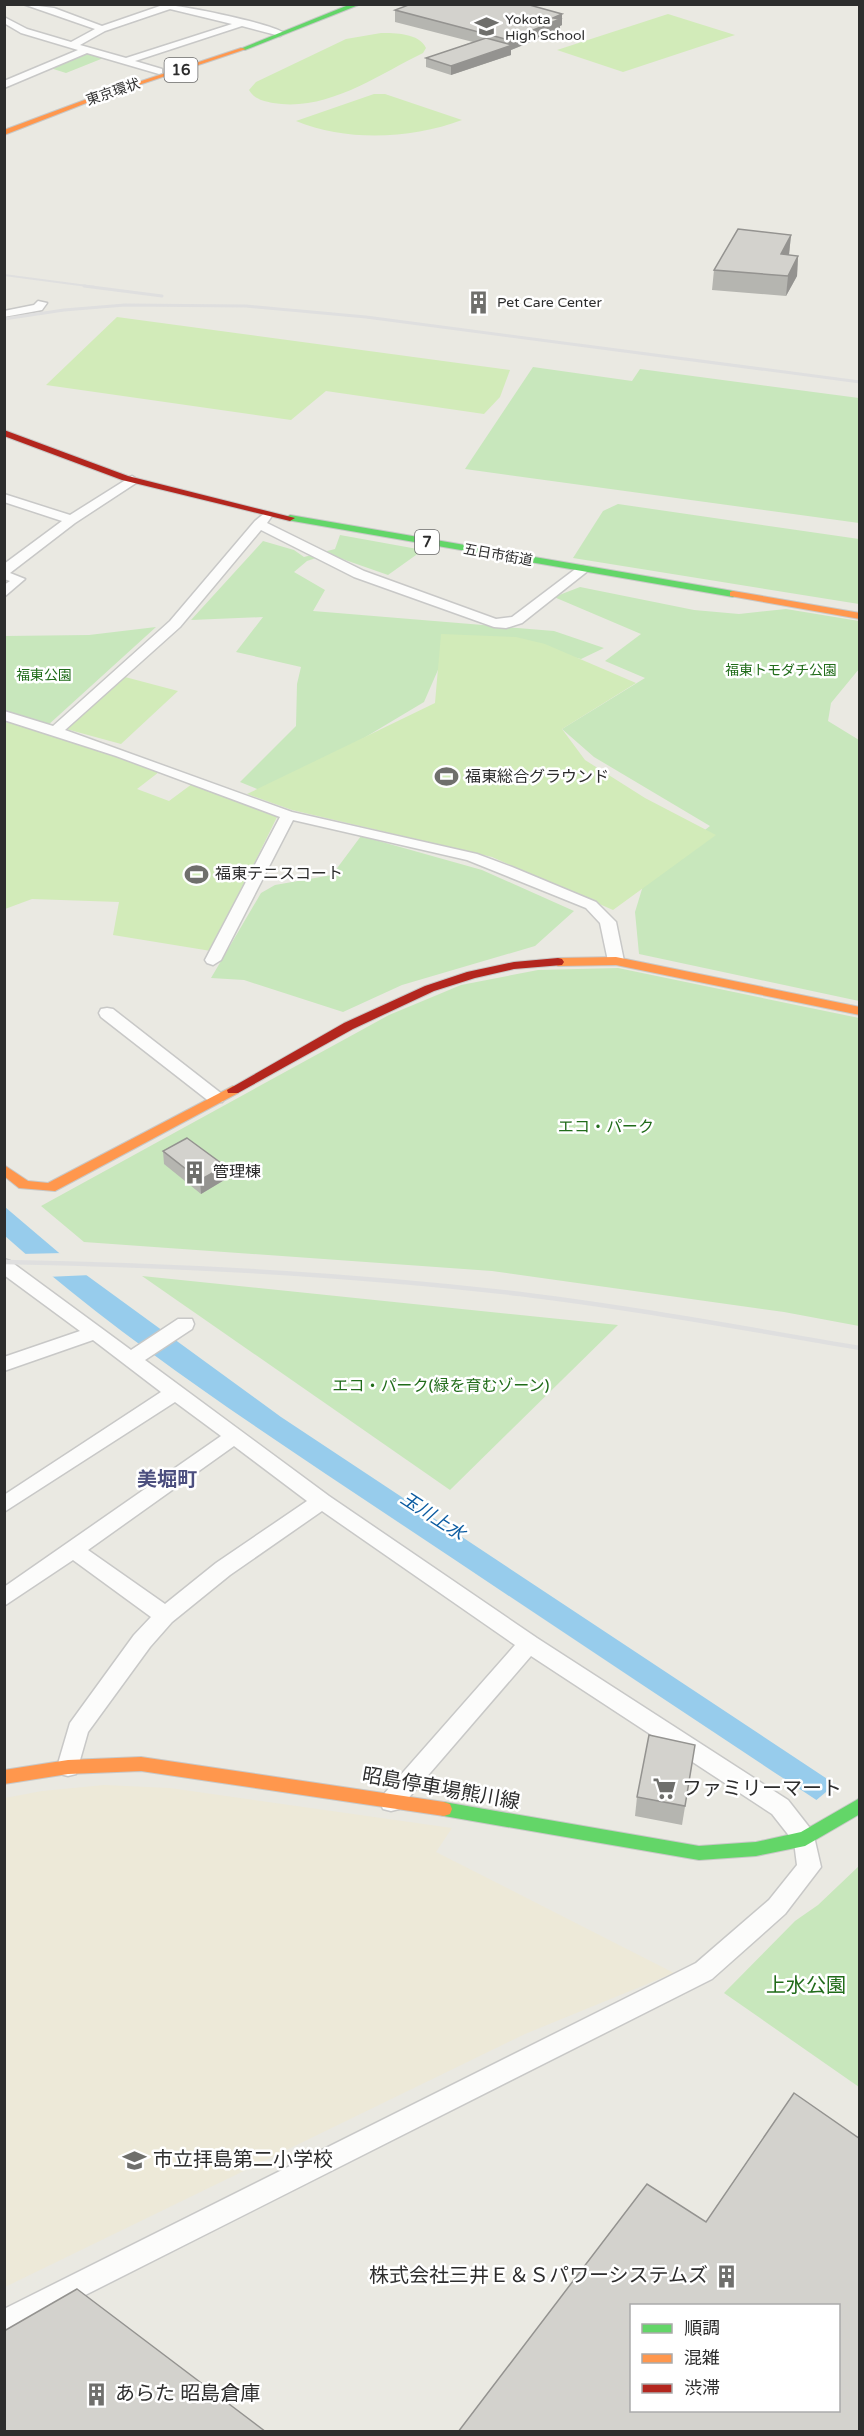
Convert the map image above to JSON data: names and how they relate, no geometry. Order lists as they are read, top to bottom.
{
  "streets": {
    "main road": [
      "16",
      "東京環状",
      "7",
      "五日市街道",
      "昭島停車場熊川線"
    ]
  },
  "districts": ["美堀町"],
  "water": ["玉川上水"],
  "parks": [
    "福東トモダチ公園",
    "福東公園",
    "エコ・パーク",
    "エコ・パーク(緑を育むゾーン)",
    "上水公園"
  ],
  "places": {
    "school or university": ["Yokota High School", "市立拝島第二小学校"],
    "building": [
      "Pet Care Center",
      "管理棟",
      "株式会社三井Ｅ＆Ｓパワーシステムズ",
      "あらた 昭島倉庫"
    ],
    "sports": ["福東総合グラウンド", "福東テニスコート"],
    "supermarket": ["ファミリーマート"]
  },
  "legend": ["順調", "混雑", "渋滞"]
}
